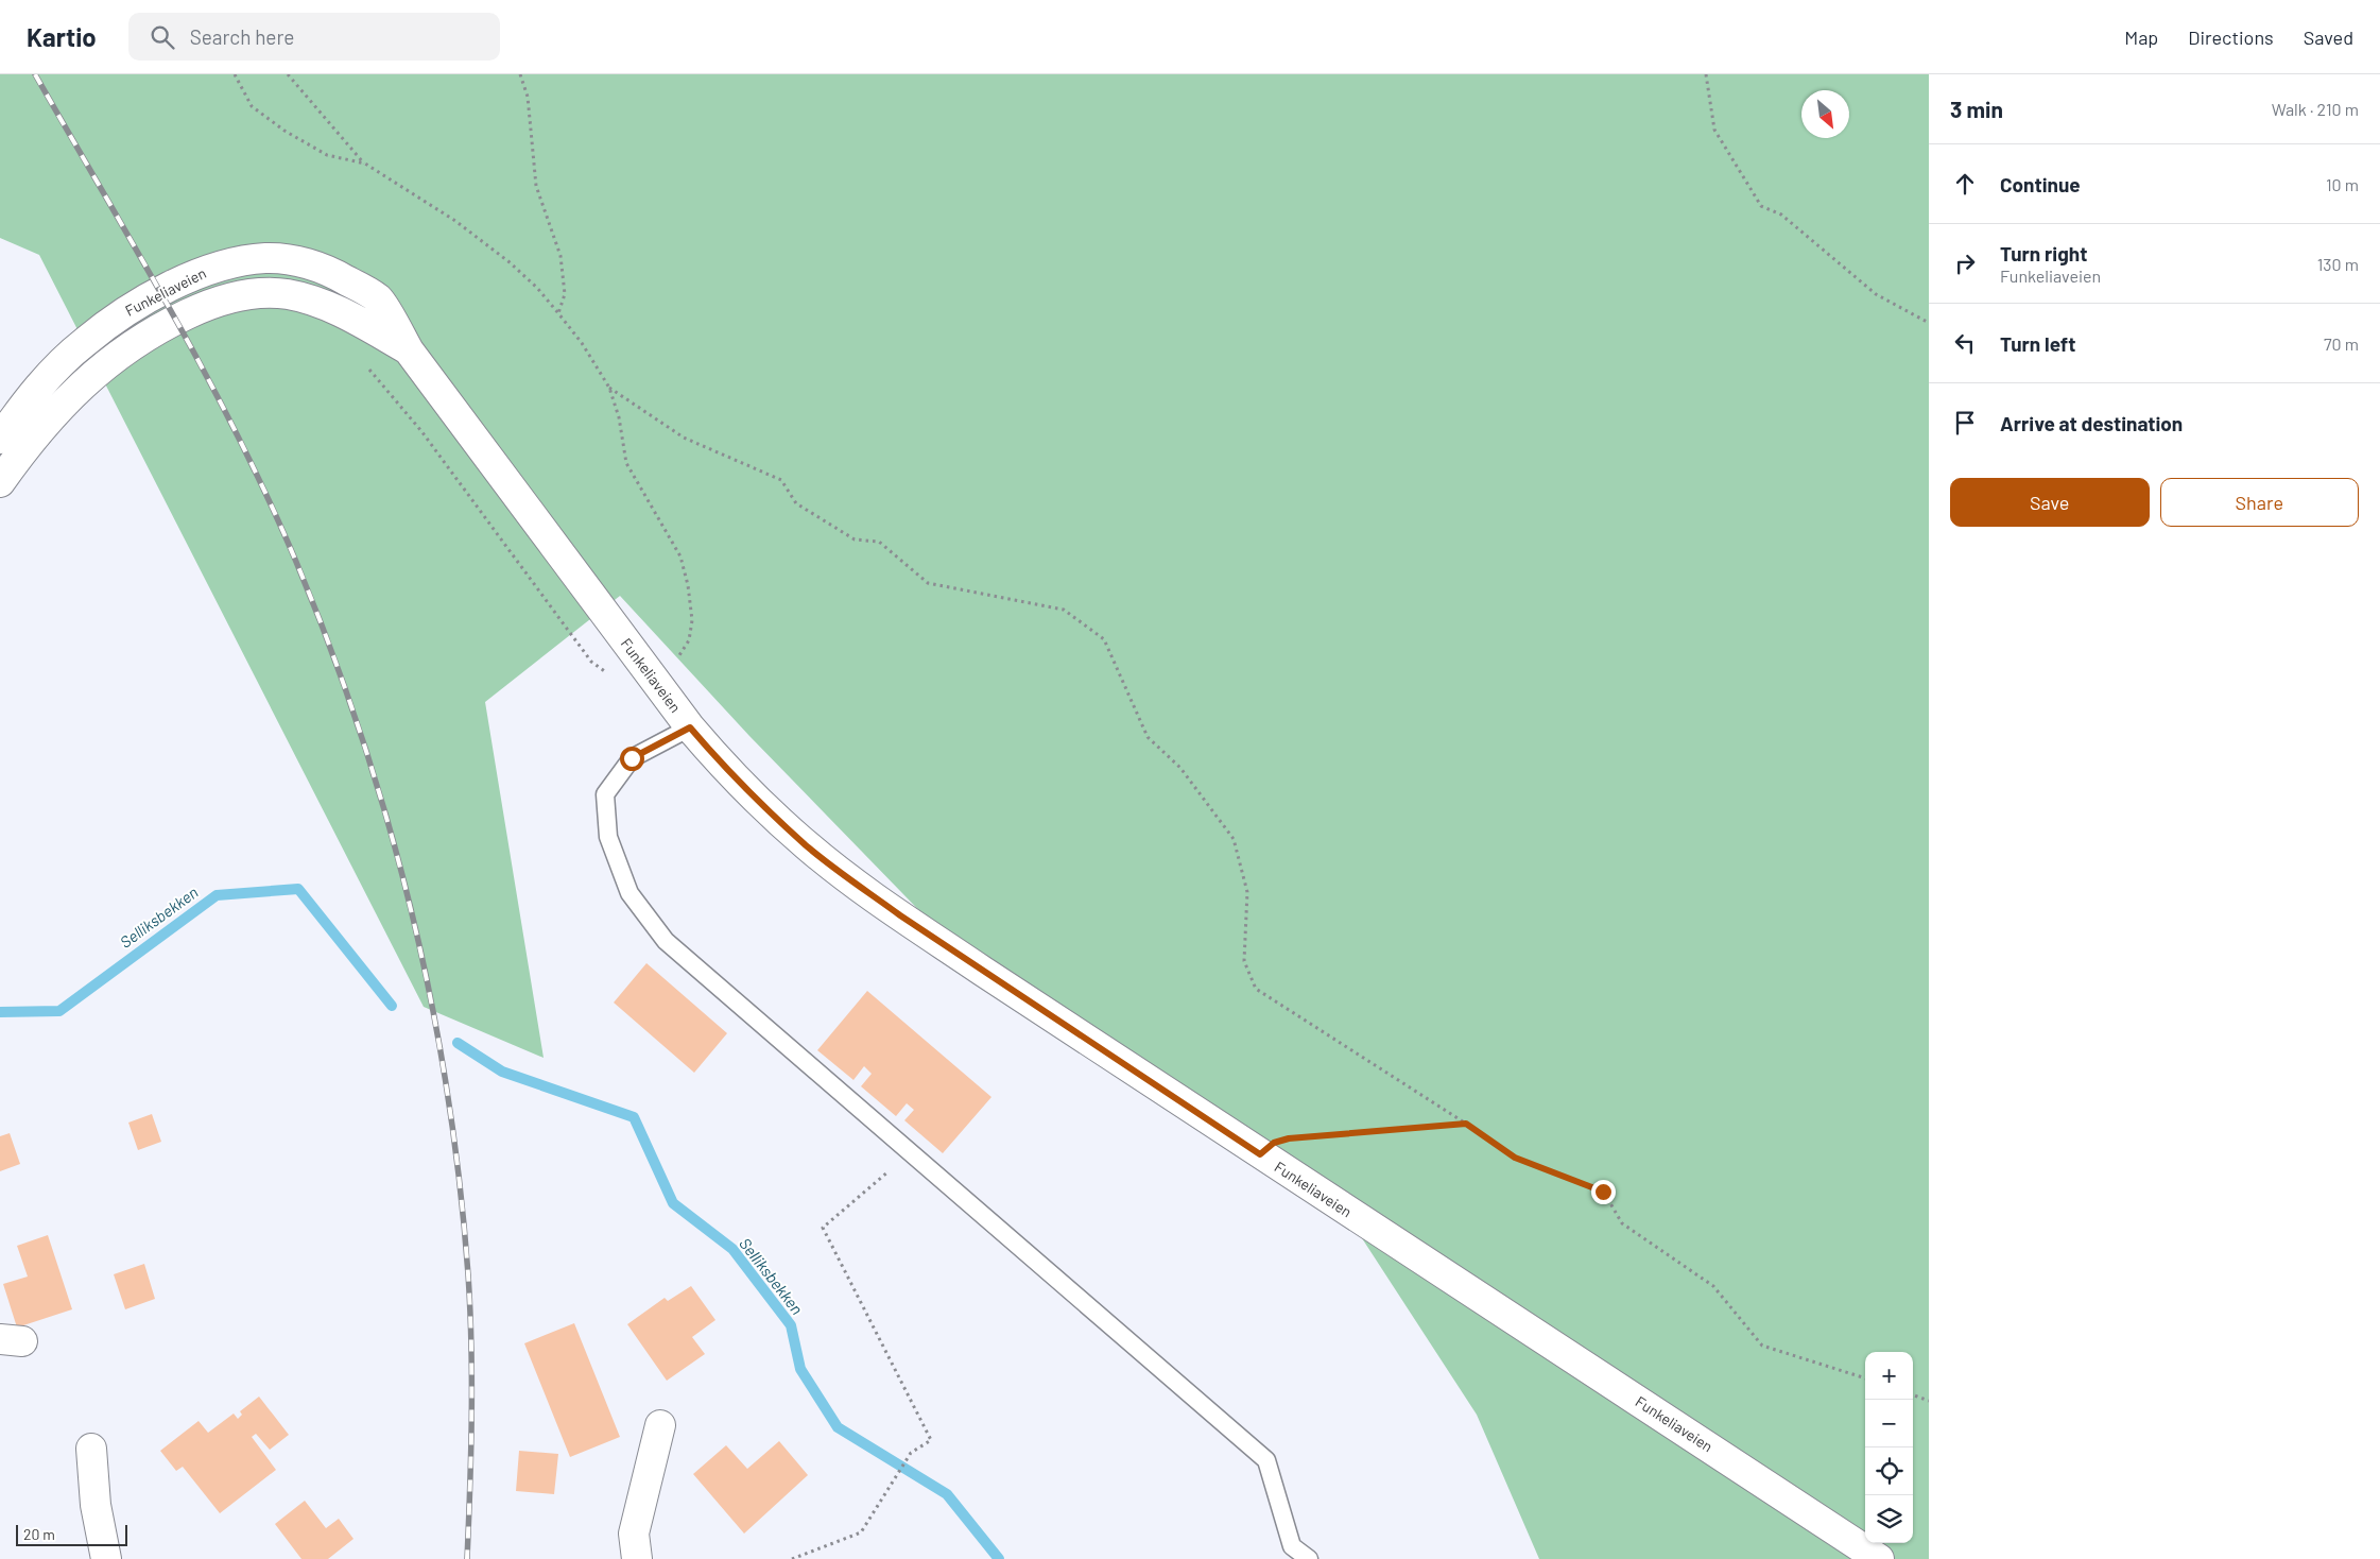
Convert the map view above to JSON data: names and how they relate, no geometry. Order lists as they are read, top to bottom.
{
  "streets": {
    "street": ["Funkeliaveien"]
  },
  "water": ["Selliksbekken"],
  "scale_bar": "20 m",
  "north": "bottom right",
  "page": {
    "header": "Kartio",
    "search": "Search here",
    "nav": ["Map", "Directions", "Saved"],
    "heading": ["3 min", "Walk · 210 m"],
    "list": [
      ["Continue", "10 m"],
      ["Turn right", "Funkeliaveien", "130 m"],
      ["Turn left", "70 m"],
      "Arrive at destination"
    ],
    "buttons": ["Save", "Share"],
    "map_buttons": ["+", "−"],
    "scale": "20 m"
  }
}
